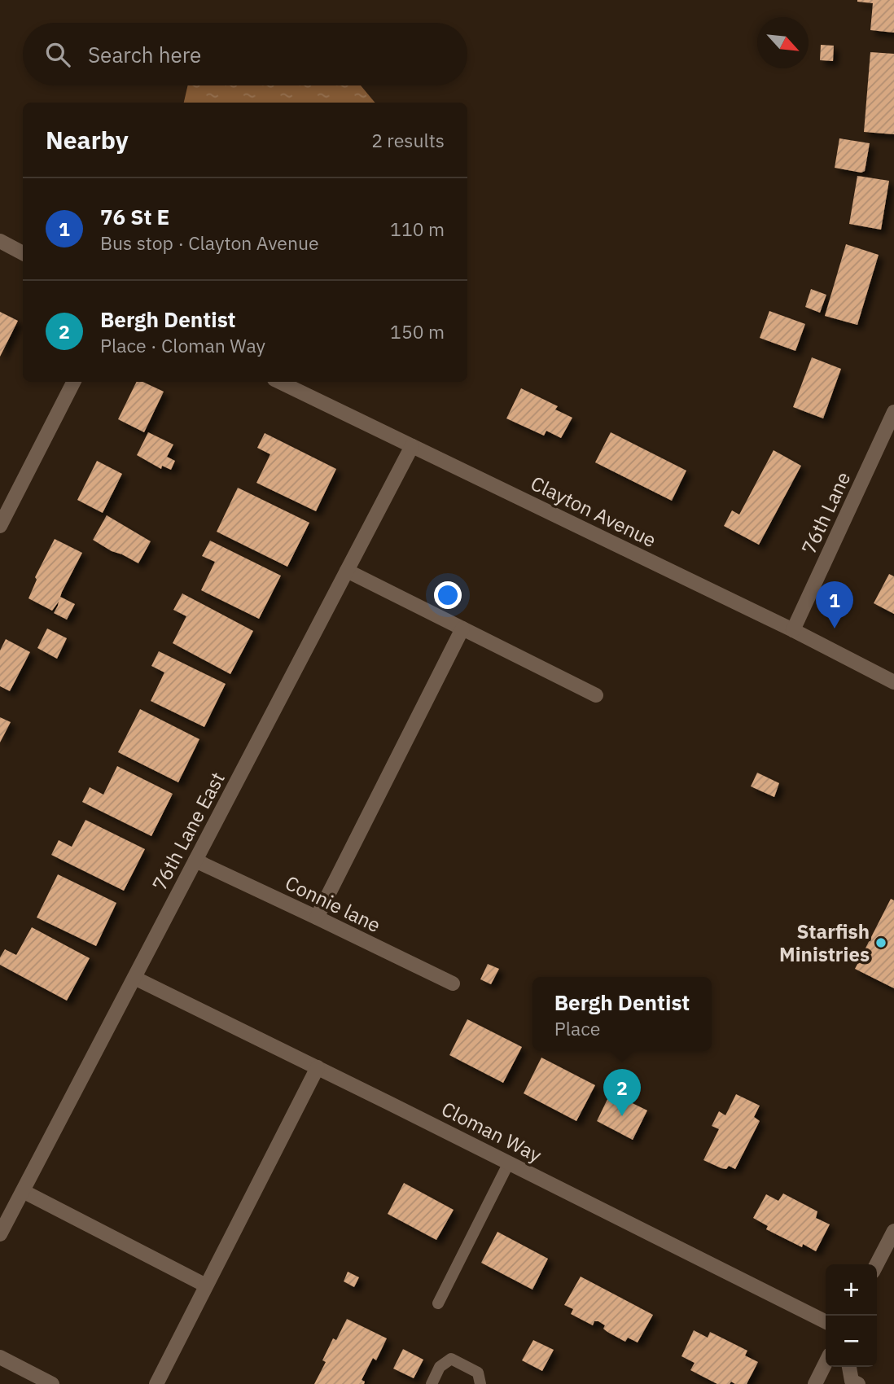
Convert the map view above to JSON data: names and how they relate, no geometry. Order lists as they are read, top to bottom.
{
  "streets": {
    "street": [
      "Clayton Avenue",
      "76th Lane",
      "76th Lane East",
      "Connie lane",
      "Cloman Way"
    ]
  },
  "crossings": [
    ["Clayton Avenue", "76th Lane"],
    ["Clayton Avenue", "76th Lane East"],
    ["76th Lane East", "Connie lane"],
    ["76th Lane East", "Cloman Way"]
  ],
  "places": ["Starfish Ministries"],
  "north": "bottom right",
  "page": {
    "search": "Search here",
    "heading": ["Nearby", "2 results"],
    "list": [
      {
        "mark": "1",
        "name": "76 St E",
        "note": "Bus stop · Clayton Avenue",
        "value": "110 m"
      },
      {
        "mark": "2",
        "name": "Bergh Dentist",
        "note": "Place · Cloman Way",
        "value": "150 m"
      }
    ],
    "pins": ["1", "2"],
    "popup": ["Bergh Dentist", "Place"],
    "map_buttons": ["+", "−"]
  }
}
